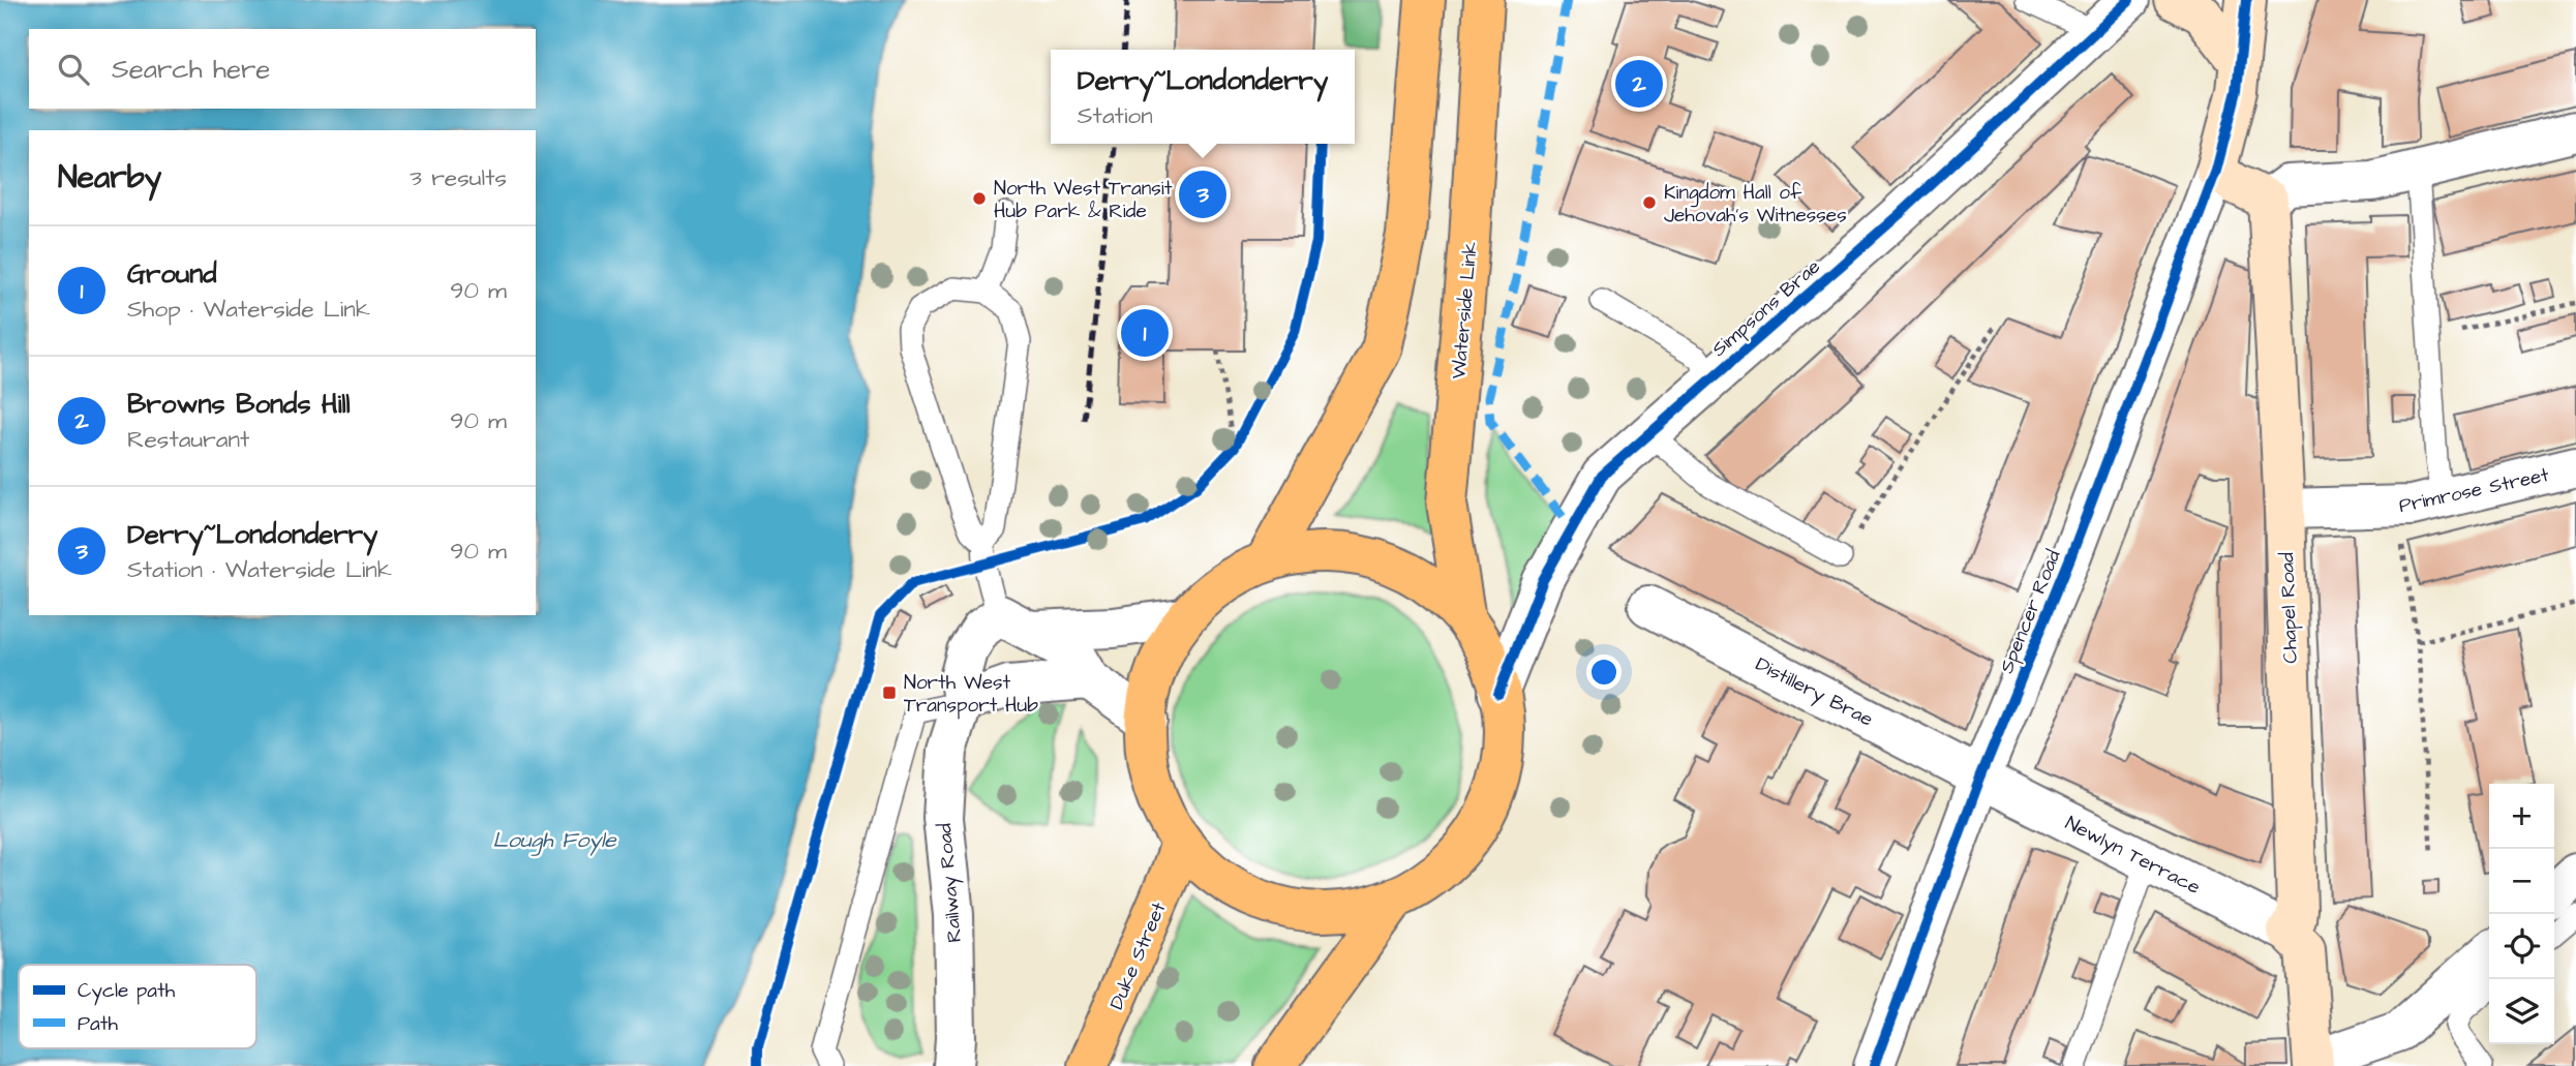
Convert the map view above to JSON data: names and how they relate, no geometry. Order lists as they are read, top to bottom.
{
  "streets": {
    "highway": ["Waterside Link", "Duke Street"],
    "main road": ["Chapel Road"],
    "street": [
      "Simpsons Brae",
      "Primrose Street",
      "Spencer Road",
      "Distillery Brae",
      "Newlyn Terrace",
      "Railway Road"
    ]
  },
  "crossings": [
    ["Primrose Street", "Chapel Road"],
    ["Chapel Road", "Newlyn Terrace"],
    ["Spencer Road", "Distillery Brae"],
    ["Spencer Road", "Newlyn Terrace"],
    ["Distillery Brae", "Newlyn Terrace"]
  ],
  "water": ["Lough Foyle"],
  "places": {
    "other": ["North West Transit Hub Park & Ride", "Kingdom Hall of Jehovah's Witnesses"],
    "transit": ["North West Transport Hub"]
  },
  "legend": ["Cycle path", "Path"],
  "page": {
    "search": "Search here",
    "popup": ["Derry~Londonderry", "Station"],
    "pins": ["2", "3", "1"],
    "heading": ["Nearby", "3 results"],
    "list": [
      {
        "mark": "1",
        "name": "Ground",
        "note": "Shop · Waterside Link",
        "value": "90 m"
      },
      {
        "mark": "2",
        "name": "Browns Bonds Hill",
        "note": "Restaurant",
        "value": "90 m"
      },
      {
        "mark": "3",
        "name": "Derry~Londonderry",
        "note": "Station · Waterside Link",
        "value": "90 m"
      }
    ],
    "map_buttons": ["+", "−"]
  }
}
